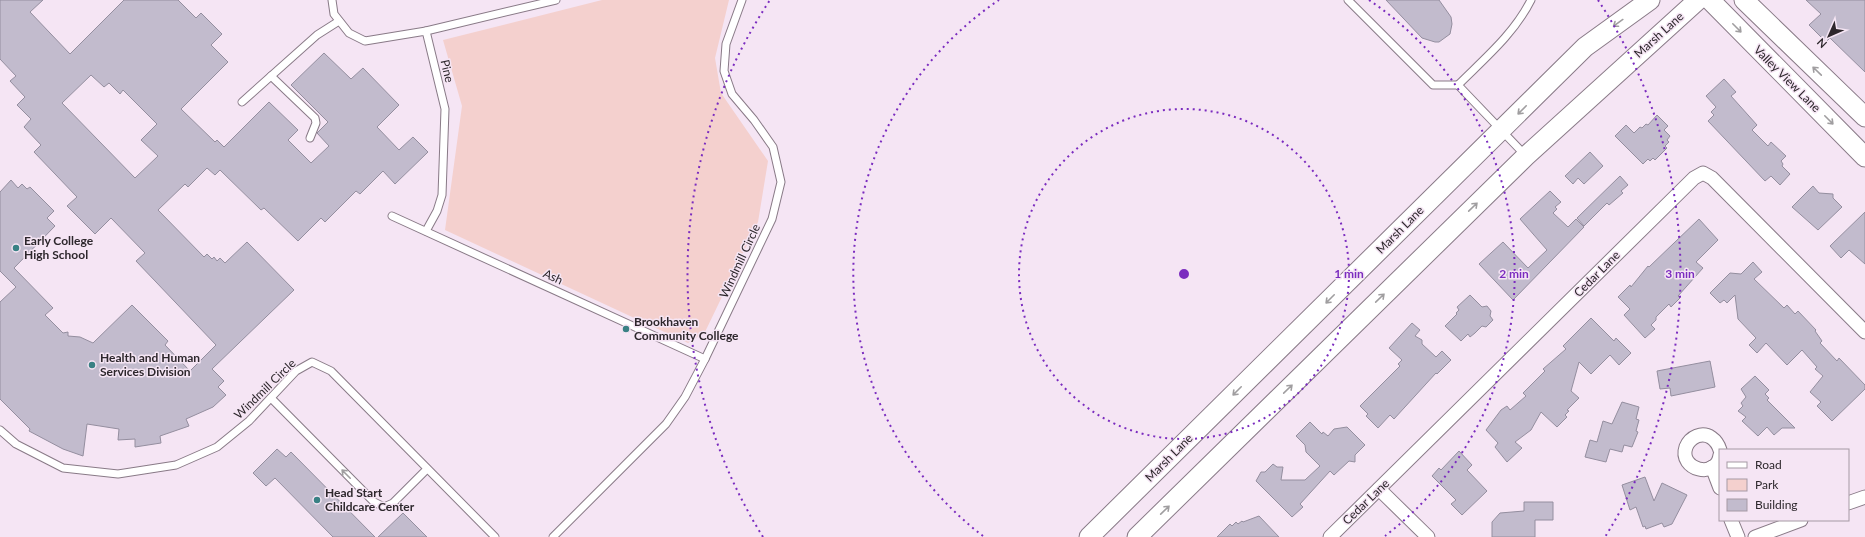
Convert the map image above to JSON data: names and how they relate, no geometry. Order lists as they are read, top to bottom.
{
  "streets": {
    "main road": ["Marsh Lane", "Valley View Lane"],
    "street": ["Cedar Lane"],
    "lane": ["Pine", "Windmill Circle", "Ash"]
  },
  "crossings": [
    ["Pine", "Ash"],
    ["Windmill Circle", "Ash"]
  ],
  "places": [
    "Early College High School",
    "Brookhaven Community College",
    "Health and Human Services Division",
    "Head Start Childcare Center"
  ],
  "legend": ["Road", "Park", "Building"],
  "north": "bottom left",
  "rings": ["1 min", "2 min", "3 min"]
}
